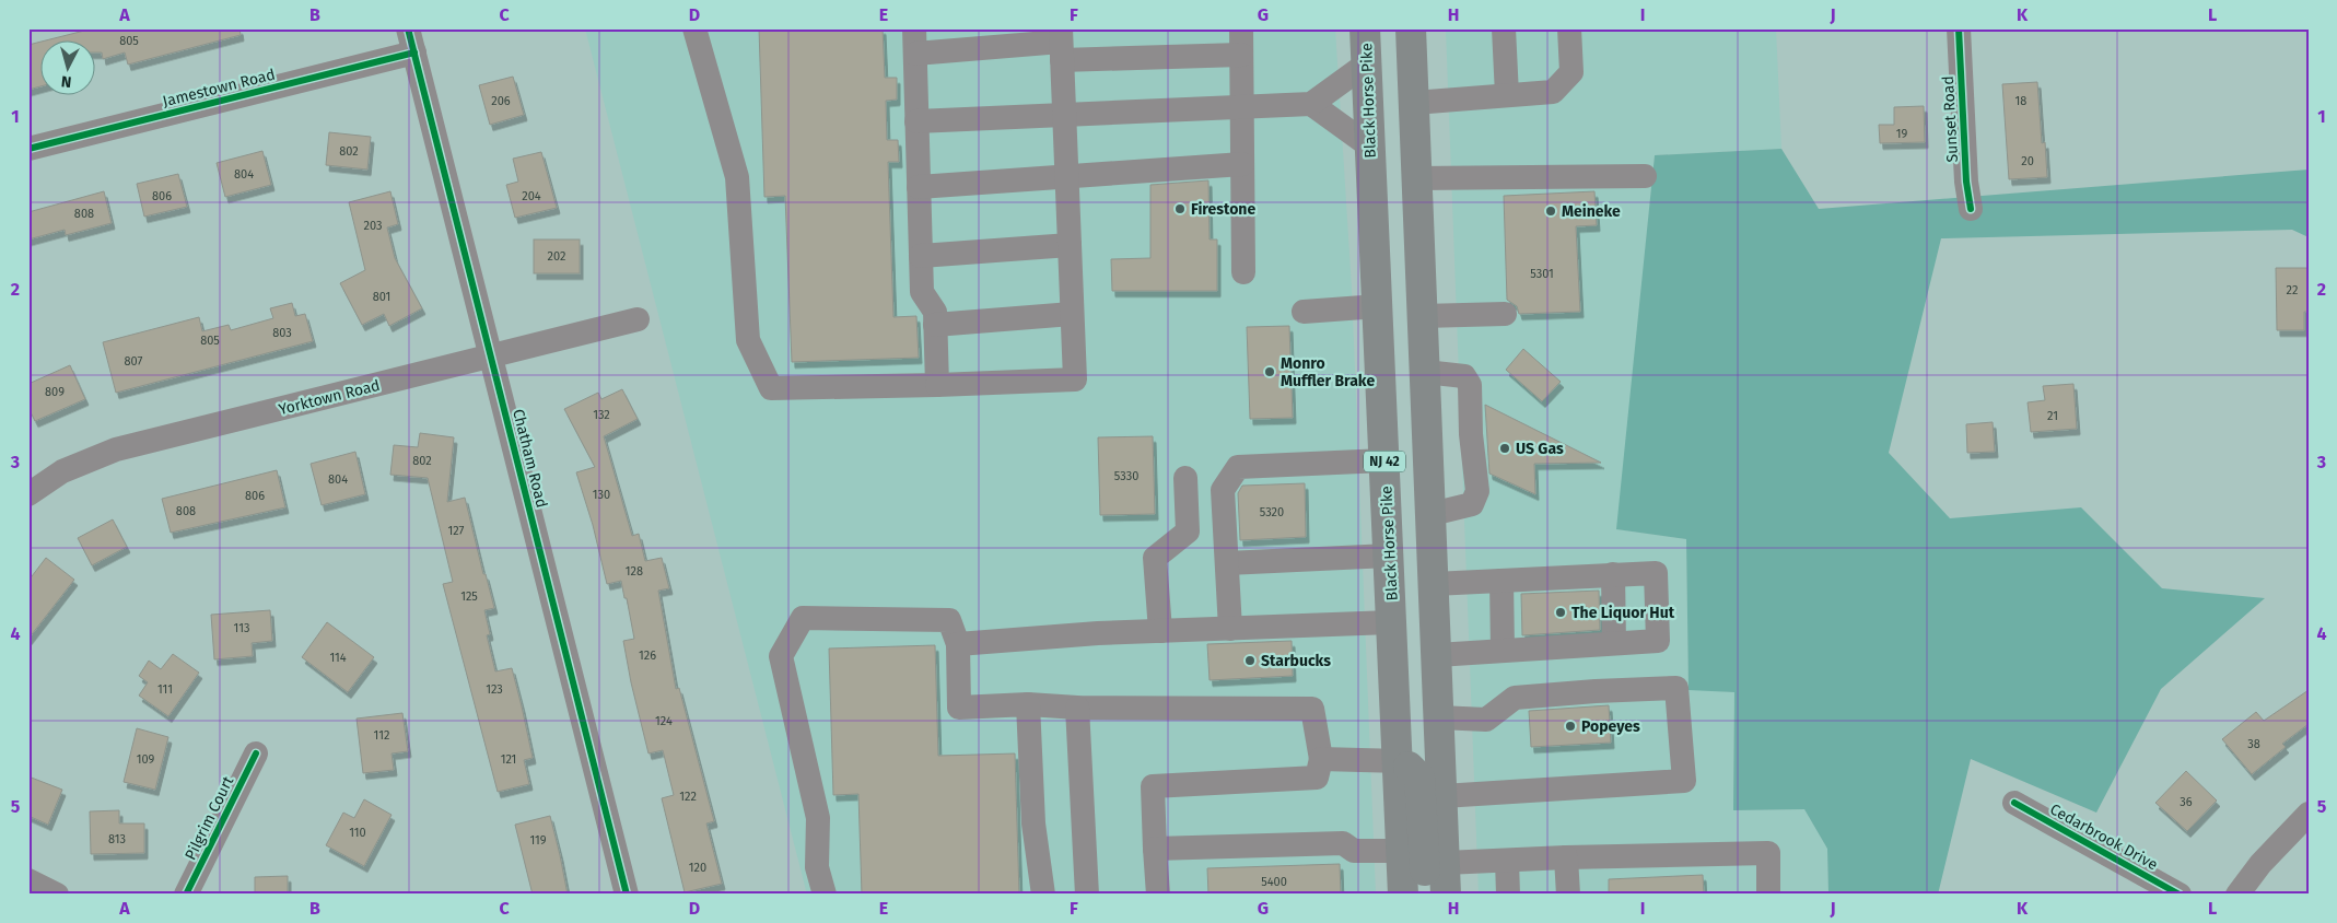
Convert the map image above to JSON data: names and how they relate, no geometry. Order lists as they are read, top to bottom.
{
  "streets": {
    "highway": ["Black Horse Pike", "NJ 42"],
    "street": [
      "Jamestown Road",
      "Sunset Road",
      "Yorktown Road",
      "Chatham Road",
      "Pilgrim Court",
      "Cedarbrook Drive"
    ]
  },
  "crossings": [
    ["Jamestown Road", "Chatham Road"],
    ["Yorktown Road", "Chatham Road"]
  ],
  "places": [
    "Firestone",
    "Meineke",
    "Monro Muffler Brake",
    "US Gas",
    "The Liquor Hut",
    "Starbucks",
    "Popeyes"
  ],
  "house_numbers": [
    "805",
    "206",
    "18",
    "19",
    "802",
    "20",
    "804",
    "806",
    "204",
    "808",
    "203",
    "202",
    "5301",
    "22",
    "801",
    "803",
    "805",
    "807",
    "809",
    "132",
    "21",
    "802",
    "5330",
    "804",
    "130",
    "806",
    "808",
    "5320",
    "127",
    "128",
    "125",
    "113",
    "126",
    "114",
    "111",
    "123",
    "124",
    "112",
    "38",
    "109",
    "121",
    "122",
    "36",
    "110",
    "813",
    "119",
    "120",
    "5400"
  ],
  "north": "bottom",
  "grid": {
    "columns": [
      "A",
      "B",
      "C",
      "D",
      "E",
      "F",
      "G",
      "H",
      "I",
      "J",
      "K",
      "L"
    ],
    "rows": [
      "1",
      "2",
      "3",
      "4",
      "5"
    ]
  }
}
